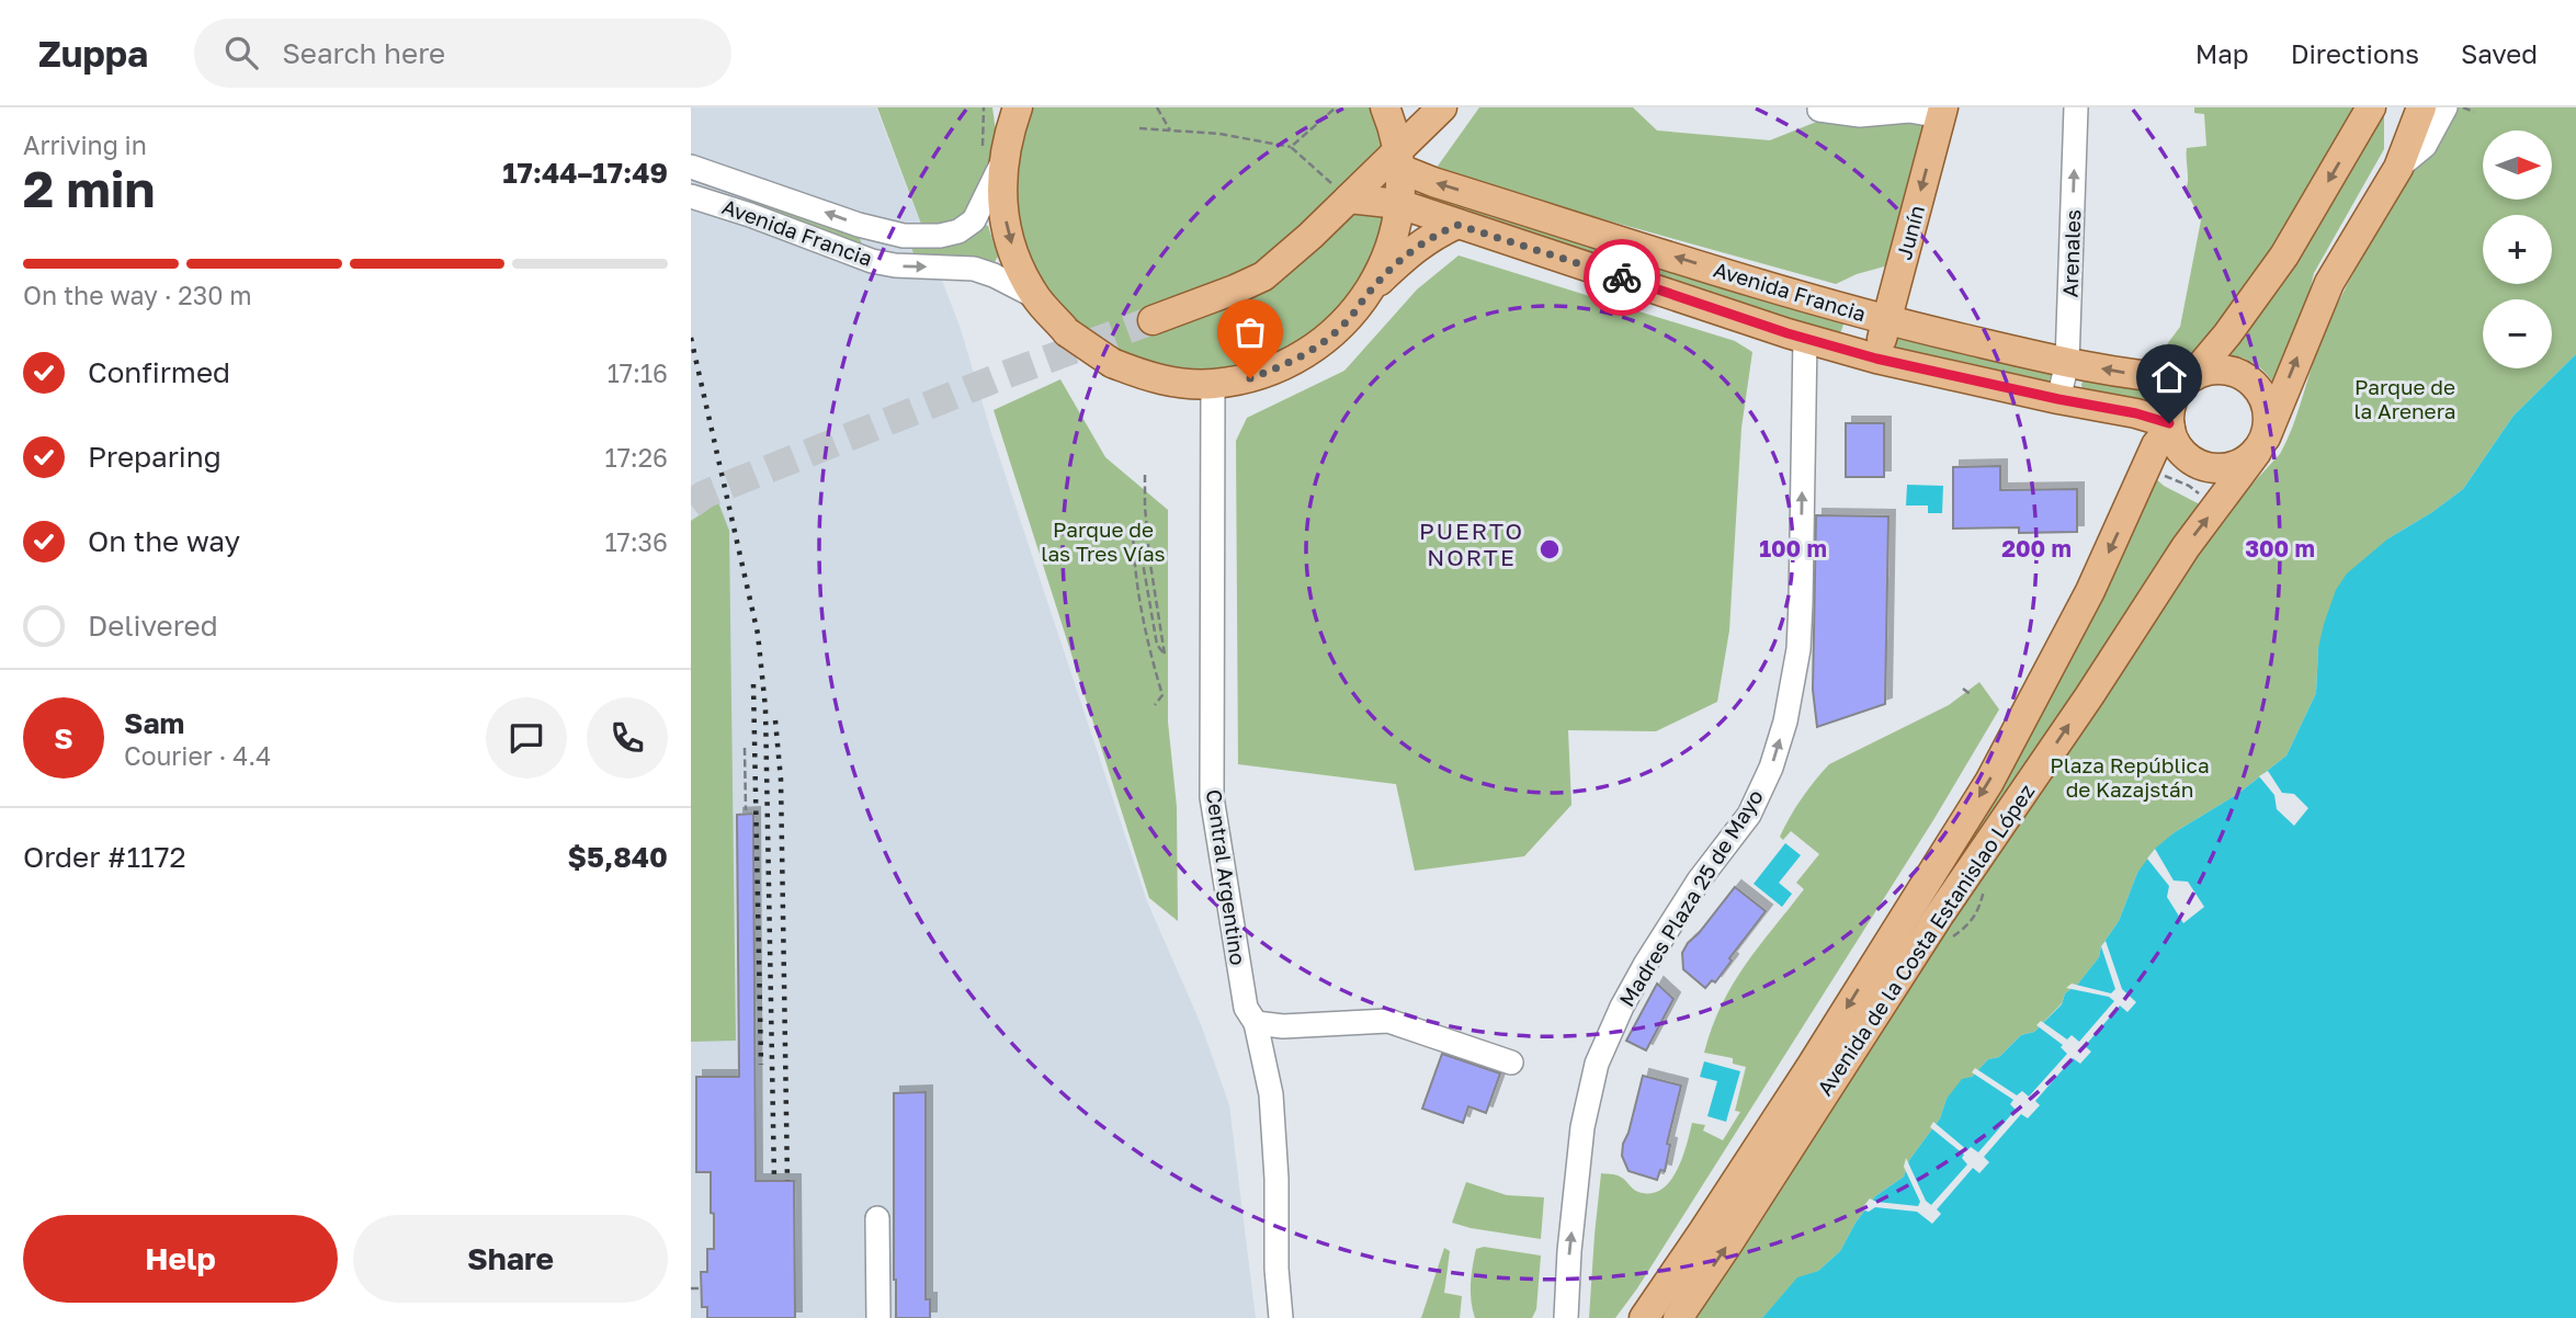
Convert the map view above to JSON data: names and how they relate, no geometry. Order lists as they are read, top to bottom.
{
  "streets": {
    "main road": ["Avenida Francia", "Junín", "Avenida de la Costa Estanislao López"],
    "street": ["Arenales", "Central Argentino", "Madres Plaza 25 de Mayo"]
  },
  "crossings": [
    ["Avenida Francia", "Junín"],
    ["Avenida Francia", "Arenales"],
    ["Avenida Francia", "Madres Plaza 25 de Mayo"],
    ["Avenida Francia", "Avenida de la Costa Estanislao López"]
  ],
  "one_way": ["Junín", "Arenales", "Madres Plaza 25 de Mayo"],
  "districts": ["PUERTO NORTE"],
  "parks": ["Parque de la Arenera", "Parque de las Tres Vías", "Plaza República de Kazajstán"],
  "north": "right",
  "page": {
    "header": "Zuppa",
    "search": "Search here",
    "nav": ["Map", "Directions", "Saved"],
    "heading": ["2 min", "Arriving in", "17:44–17:49"],
    "panel": [
      "Sam",
      "Courier · 4.4",
      "Order #1172",
      "$5,840"
    ],
    "map_buttons": ["+", "−"],
    "bar": "On the way · 230 m",
    "list": [
      ["Confirmed", "17:16"],
      ["Preparing", "17:26"],
      ["On the way", "17:36"],
      "Delivered"
    ],
    "round": "S",
    "buttons": ["Help", "Share"]
  },
  "rings": ["100 m", "200 m", "300 m"]
}
